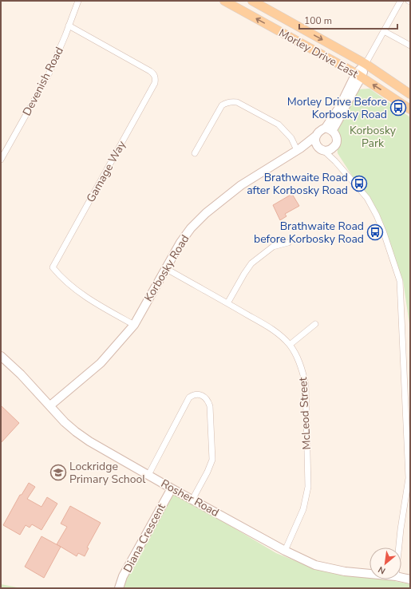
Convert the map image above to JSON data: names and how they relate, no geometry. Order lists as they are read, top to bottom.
{
  "streets": {
    "main road": ["Morley Drive East"],
    "street": [
      "Devenish Road",
      "Gamage Way",
      "Korbosky Road",
      "McLeod Street",
      "Rosher Road",
      "Diana Crescent"
    ]
  },
  "crossings": [
    ["Devenish Road", "Gamage Way"],
    ["Gamage Way", "Korbosky Road"],
    ["Korbosky Road", "McLeod Street"],
    ["Korbosky Road", "Rosher Road"],
    ["McLeod Street", "Rosher Road"],
    ["Rosher Road", "Diana Crescent"]
  ],
  "parks": ["Korbosky Park"],
  "places": {
    "bus stop": ["Morley Drive Before Korbosky Road", "Brathwaite Road after Korbosky Road", "Brathwaite Road before Korbosky Road"],
    "school or university": ["Lockridge Primary School"]
  },
  "scale_bar": "100 m",
  "north": "bottom left"
}
